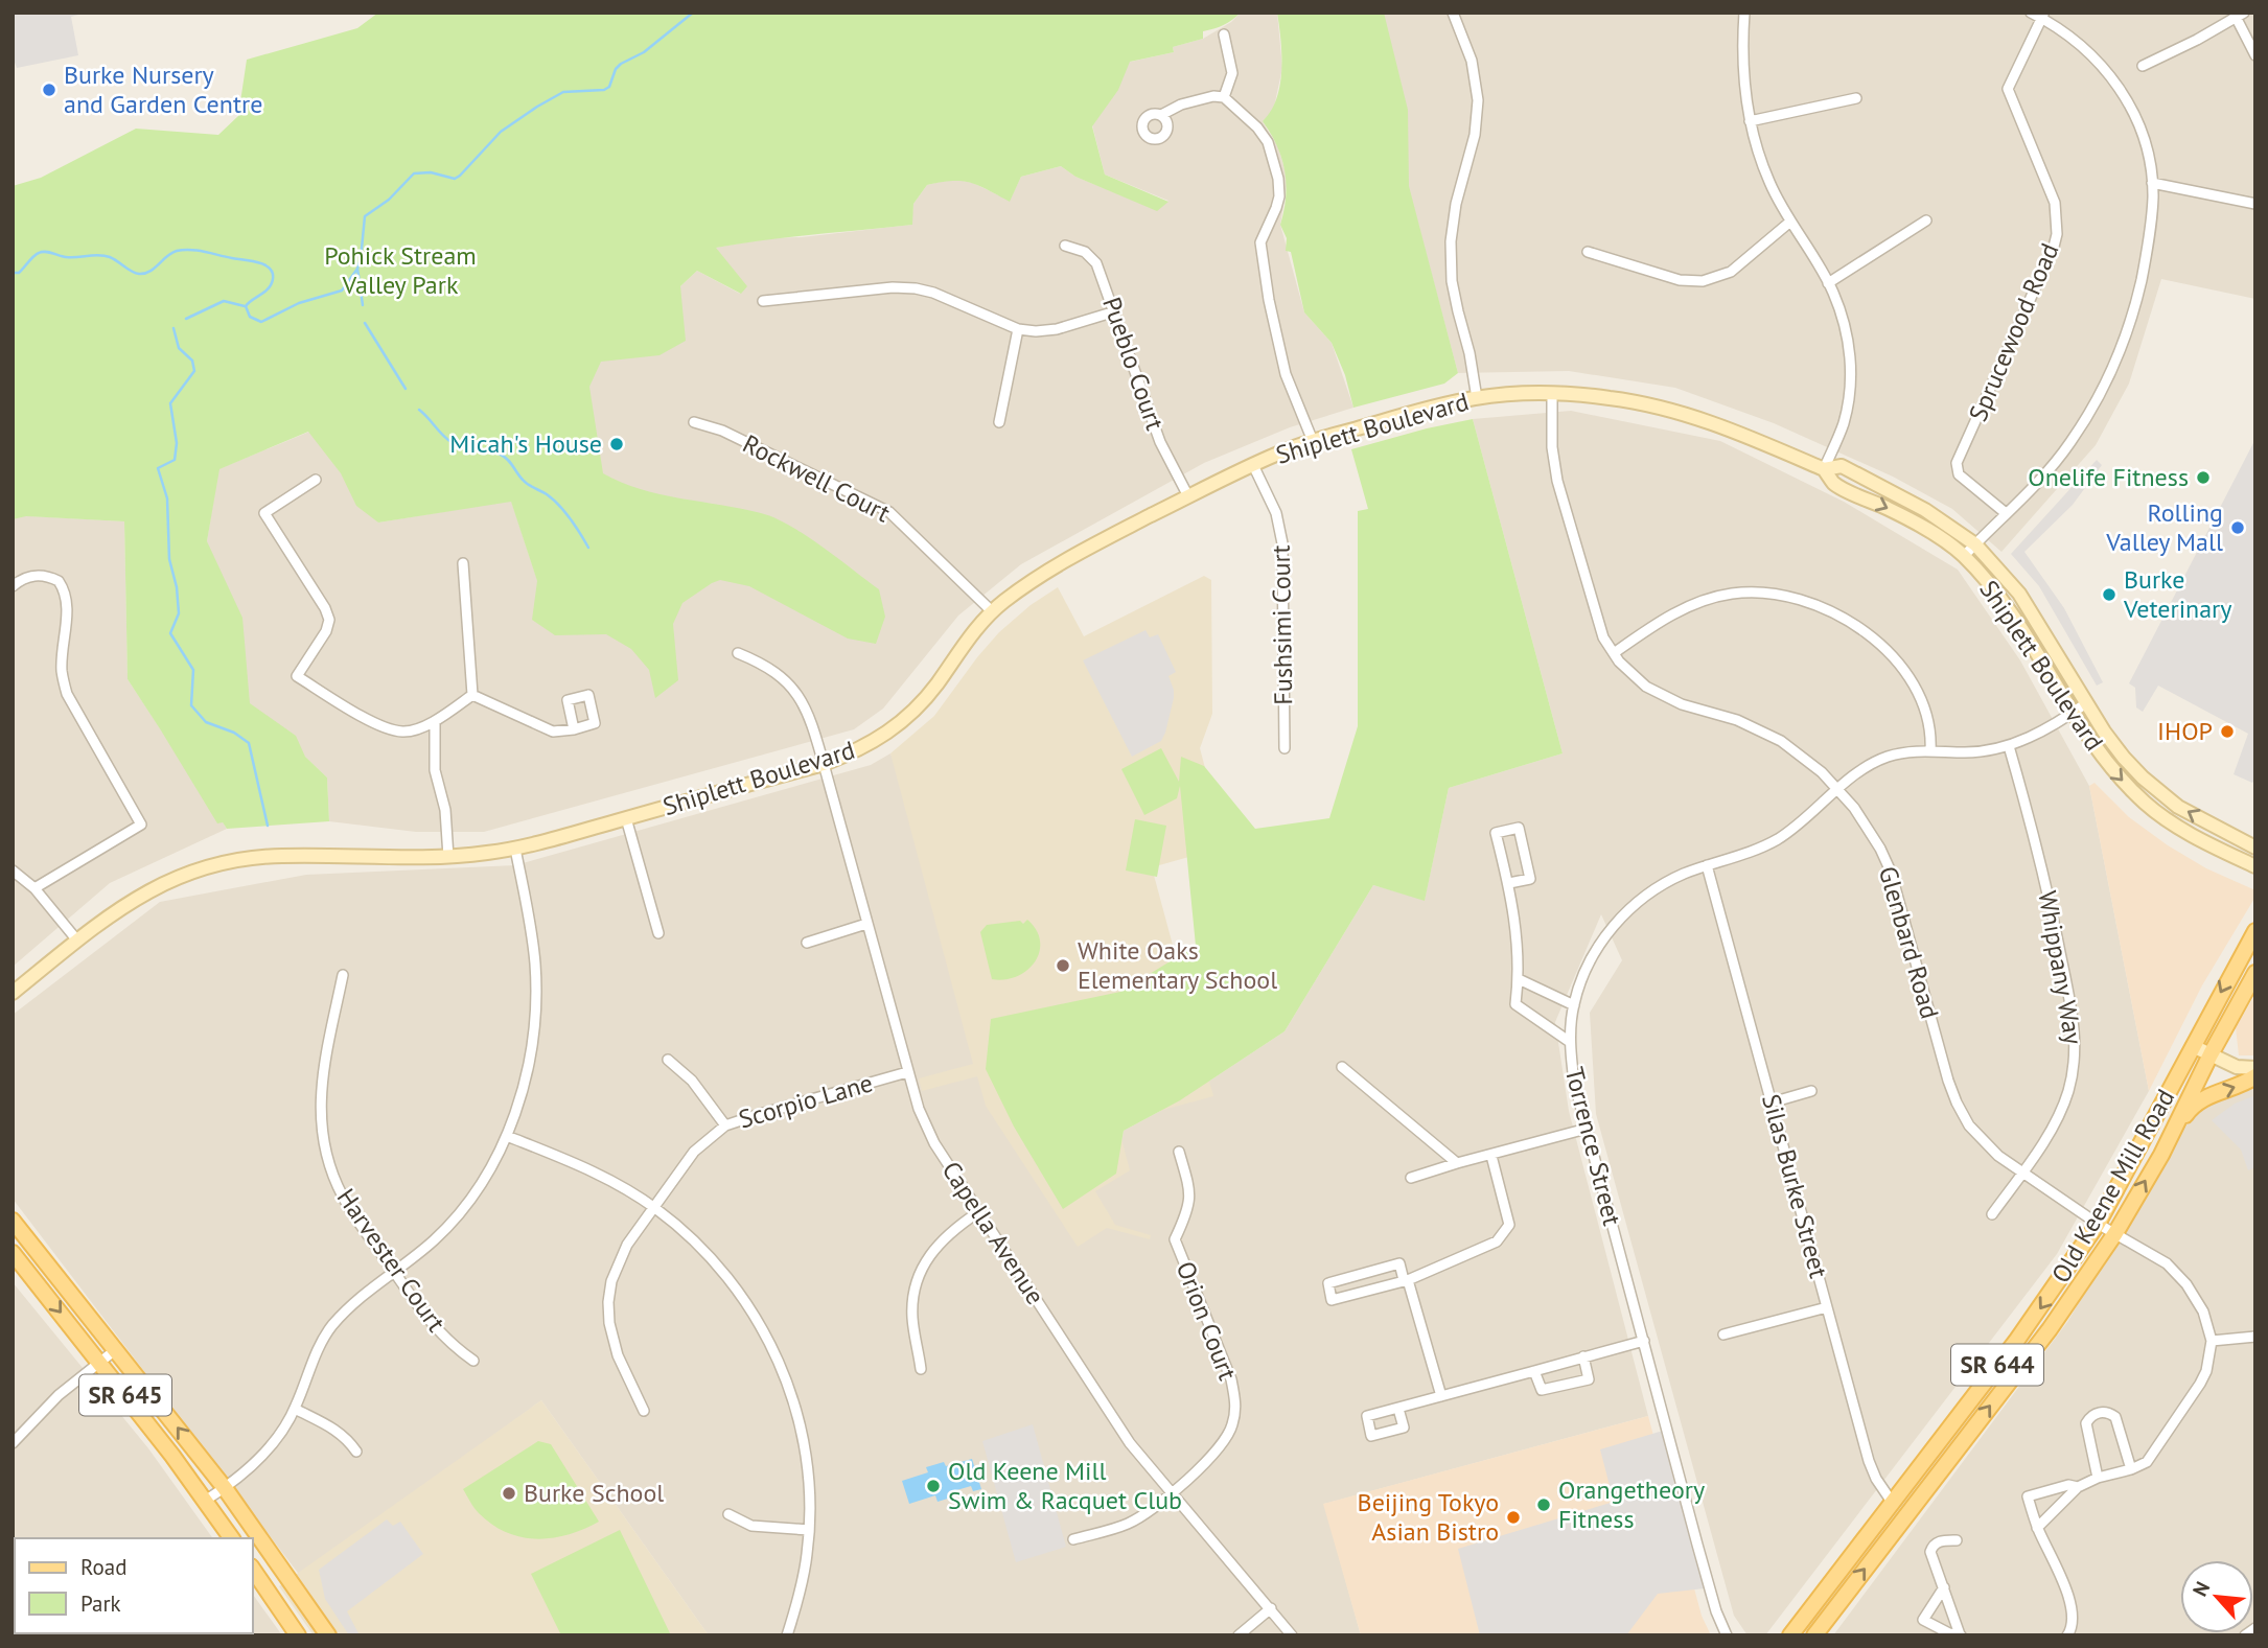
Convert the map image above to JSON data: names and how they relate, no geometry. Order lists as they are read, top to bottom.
{
  "streets": {
    "main road": ["Old Keene Mill Road", "SR 644", "SR 645"],
    "street": [
      "Sprucewood Road",
      "Pueblo Court",
      "Shiplett Boulevard",
      "Rockwell Court",
      "Fushsimi Court",
      "Glenbard Road",
      "Whippany Way",
      "Scorpio Lane",
      "Torrence Street",
      "Silas Burke Street",
      "Capella Avenue",
      "Harvester Court",
      "Orion Court"
    ]
  },
  "crossings": [
    ["Pueblo Court", "Shiplett Boulevard"],
    ["Shiplett Boulevard", "Rockwell Court"],
    ["Shiplett Boulevard", "Fushsimi Court"],
    ["Shiplett Boulevard", "Glenbard Road"],
    ["Shiplett Boulevard", "Torrence Street"],
    ["Shiplett Boulevard", "Capella Avenue"],
    ["Glenbard Road", "Whippany Way"],
    ["Glenbard Road", "Torrence Street"],
    ["Glenbard Road", "Old Keene Mill Road"],
    ["Whippany Way", "Torrence Street"],
    ["Scorpio Lane", "Capella Avenue"],
    ["Torrence Street", "Silas Burke Street"],
    ["Silas Burke Street", "Old Keene Mill Road"],
    ["Capella Avenue", "Orion Court"]
  ],
  "parks": ["Pohick Stream Valley Park"],
  "places": [
    "Burke Nursery and Garden Centre",
    "Micah's House",
    "Onelife Fitness",
    "Rolling Valley Mall",
    "Burke Veterinary",
    "IHOP",
    "White Oaks Elementary School",
    "Old Keene Mill Swim & Racquet Club",
    "Burke School",
    "Orangetheory Fitness",
    "Beijing Tokyo Asian Bistro"
  ],
  "legend": ["Road", "Park"],
  "north": "top left"
}
